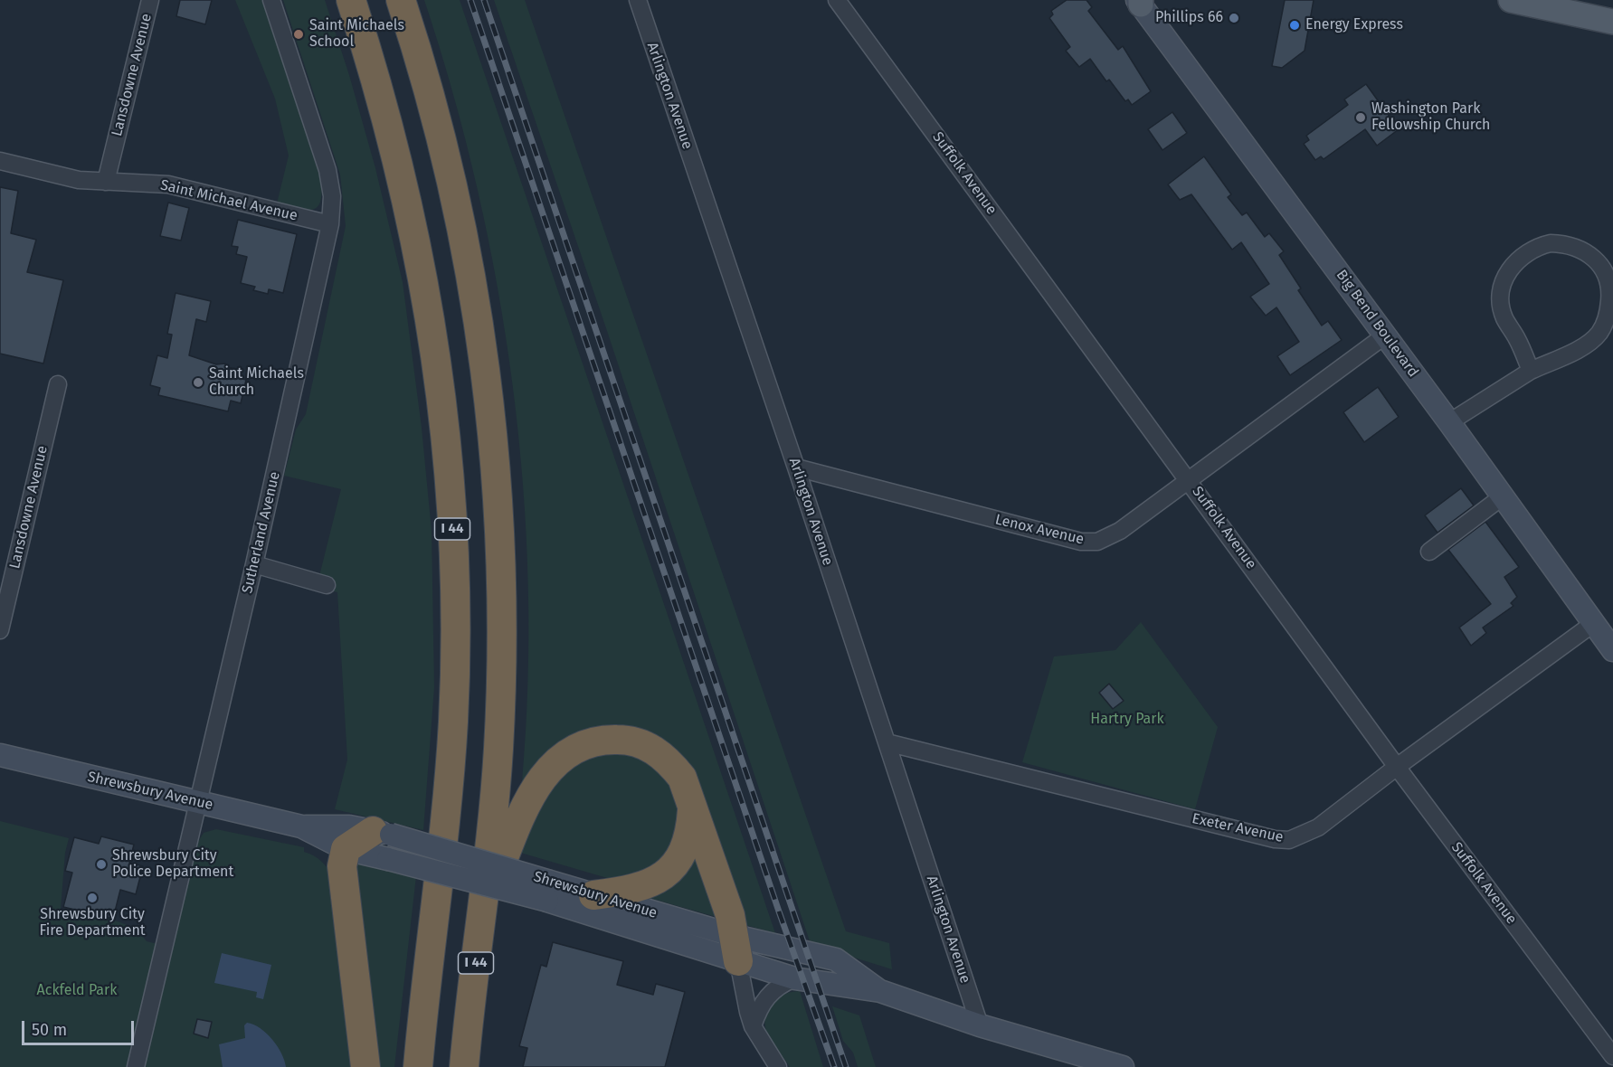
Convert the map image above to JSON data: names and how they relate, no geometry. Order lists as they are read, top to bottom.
{
  "streets": {
    "highway": ["I 44"],
    "main road": ["Big Bend Boulevard", "Shrewsbury Avenue"],
    "street": [
      "Lansdowne Avenue",
      "Arlington Avenue",
      "Suffolk Avenue",
      "Saint Michael Avenue",
      "Lenox Avenue",
      "Sutherland Avenue",
      "Exeter Avenue"
    ]
  },
  "crossings": [
    ["Lansdowne Avenue", "Saint Michael Avenue"],
    ["Arlington Avenue", "Lenox Avenue"],
    ["Arlington Avenue", "Shrewsbury Avenue"],
    ["Arlington Avenue", "Exeter Avenue"],
    ["Suffolk Avenue", "Lenox Avenue"],
    ["Suffolk Avenue", "Exeter Avenue"],
    ["Saint Michael Avenue", "Sutherland Avenue"],
    ["Big Bend Boulevard", "Lenox Avenue"],
    ["Big Bend Boulevard", "Exeter Avenue"],
    ["Sutherland Avenue", "Shrewsbury Avenue"]
  ],
  "parks": ["Hartry Park", "Ackfeld Park"],
  "places": [
    "Phillips 66",
    "Energy Express",
    "Saint Michaels School",
    "Washington Park Fellowship Church",
    "Saint Michaels Church",
    "Shrewsbury City Police Department",
    "Shrewsbury City Fire Department"
  ],
  "scale_bar": "50 m"
}
